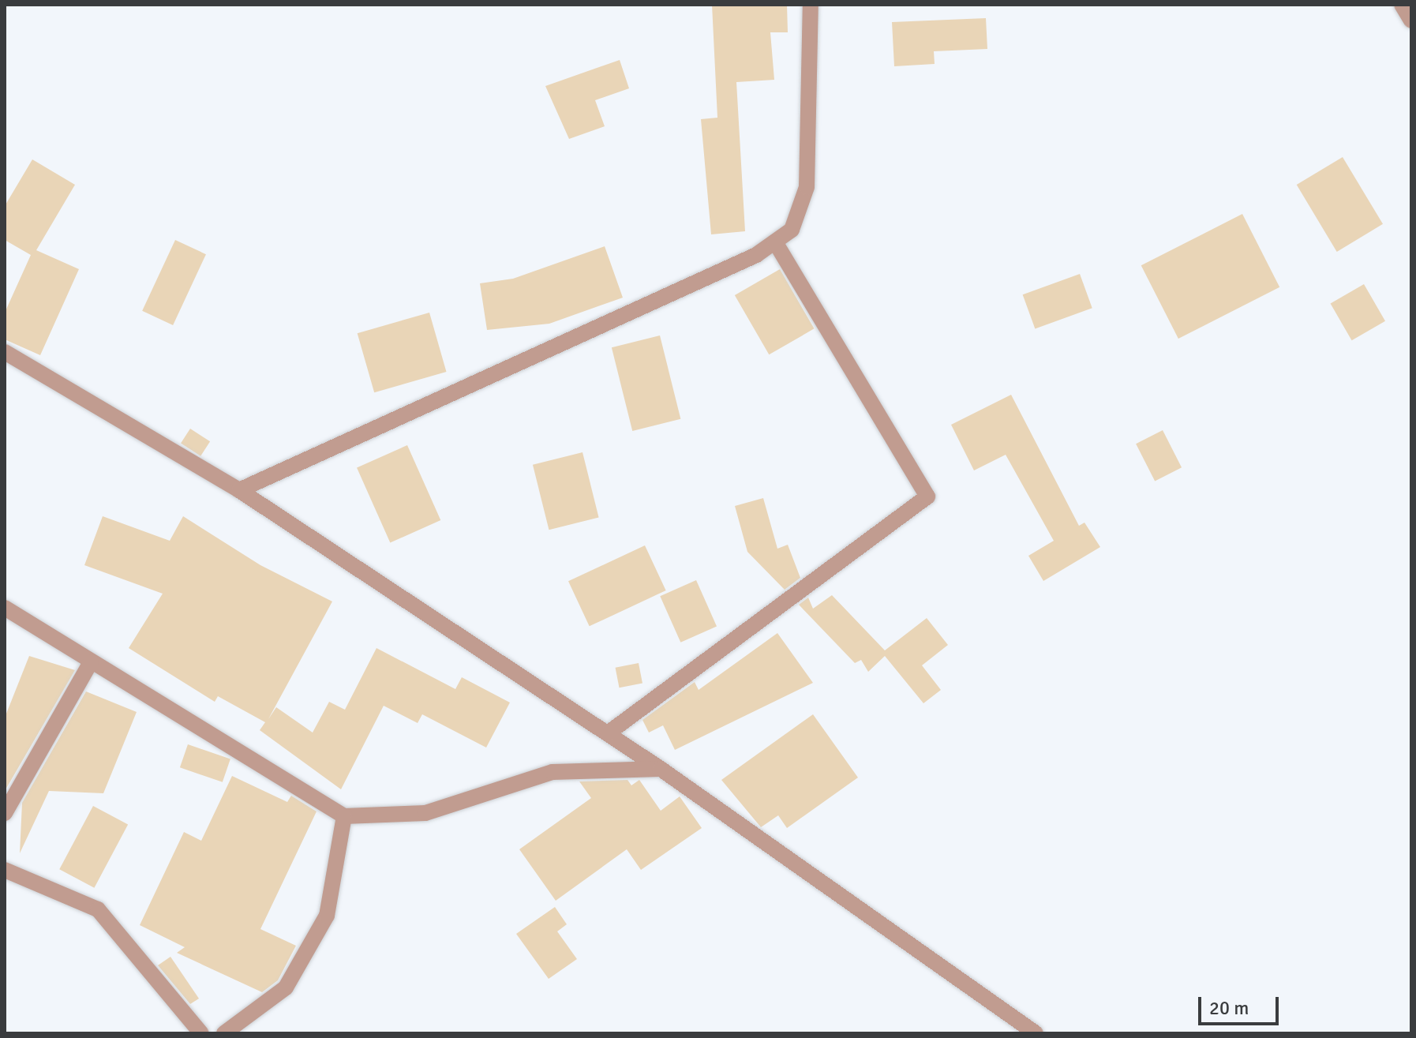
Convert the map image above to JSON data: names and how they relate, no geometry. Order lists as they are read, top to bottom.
{
  "scale_bar": "20 m"
}
